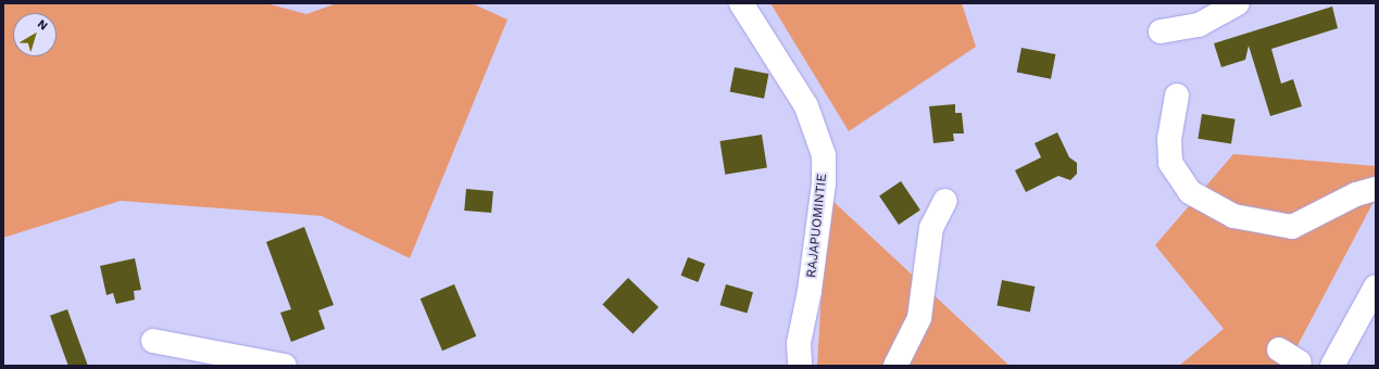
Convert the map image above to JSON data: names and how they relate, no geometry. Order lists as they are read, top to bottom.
{
  "streets": {
    "street": ["RAJAPUOMINTIE"]
  },
  "north": "top right"
}
